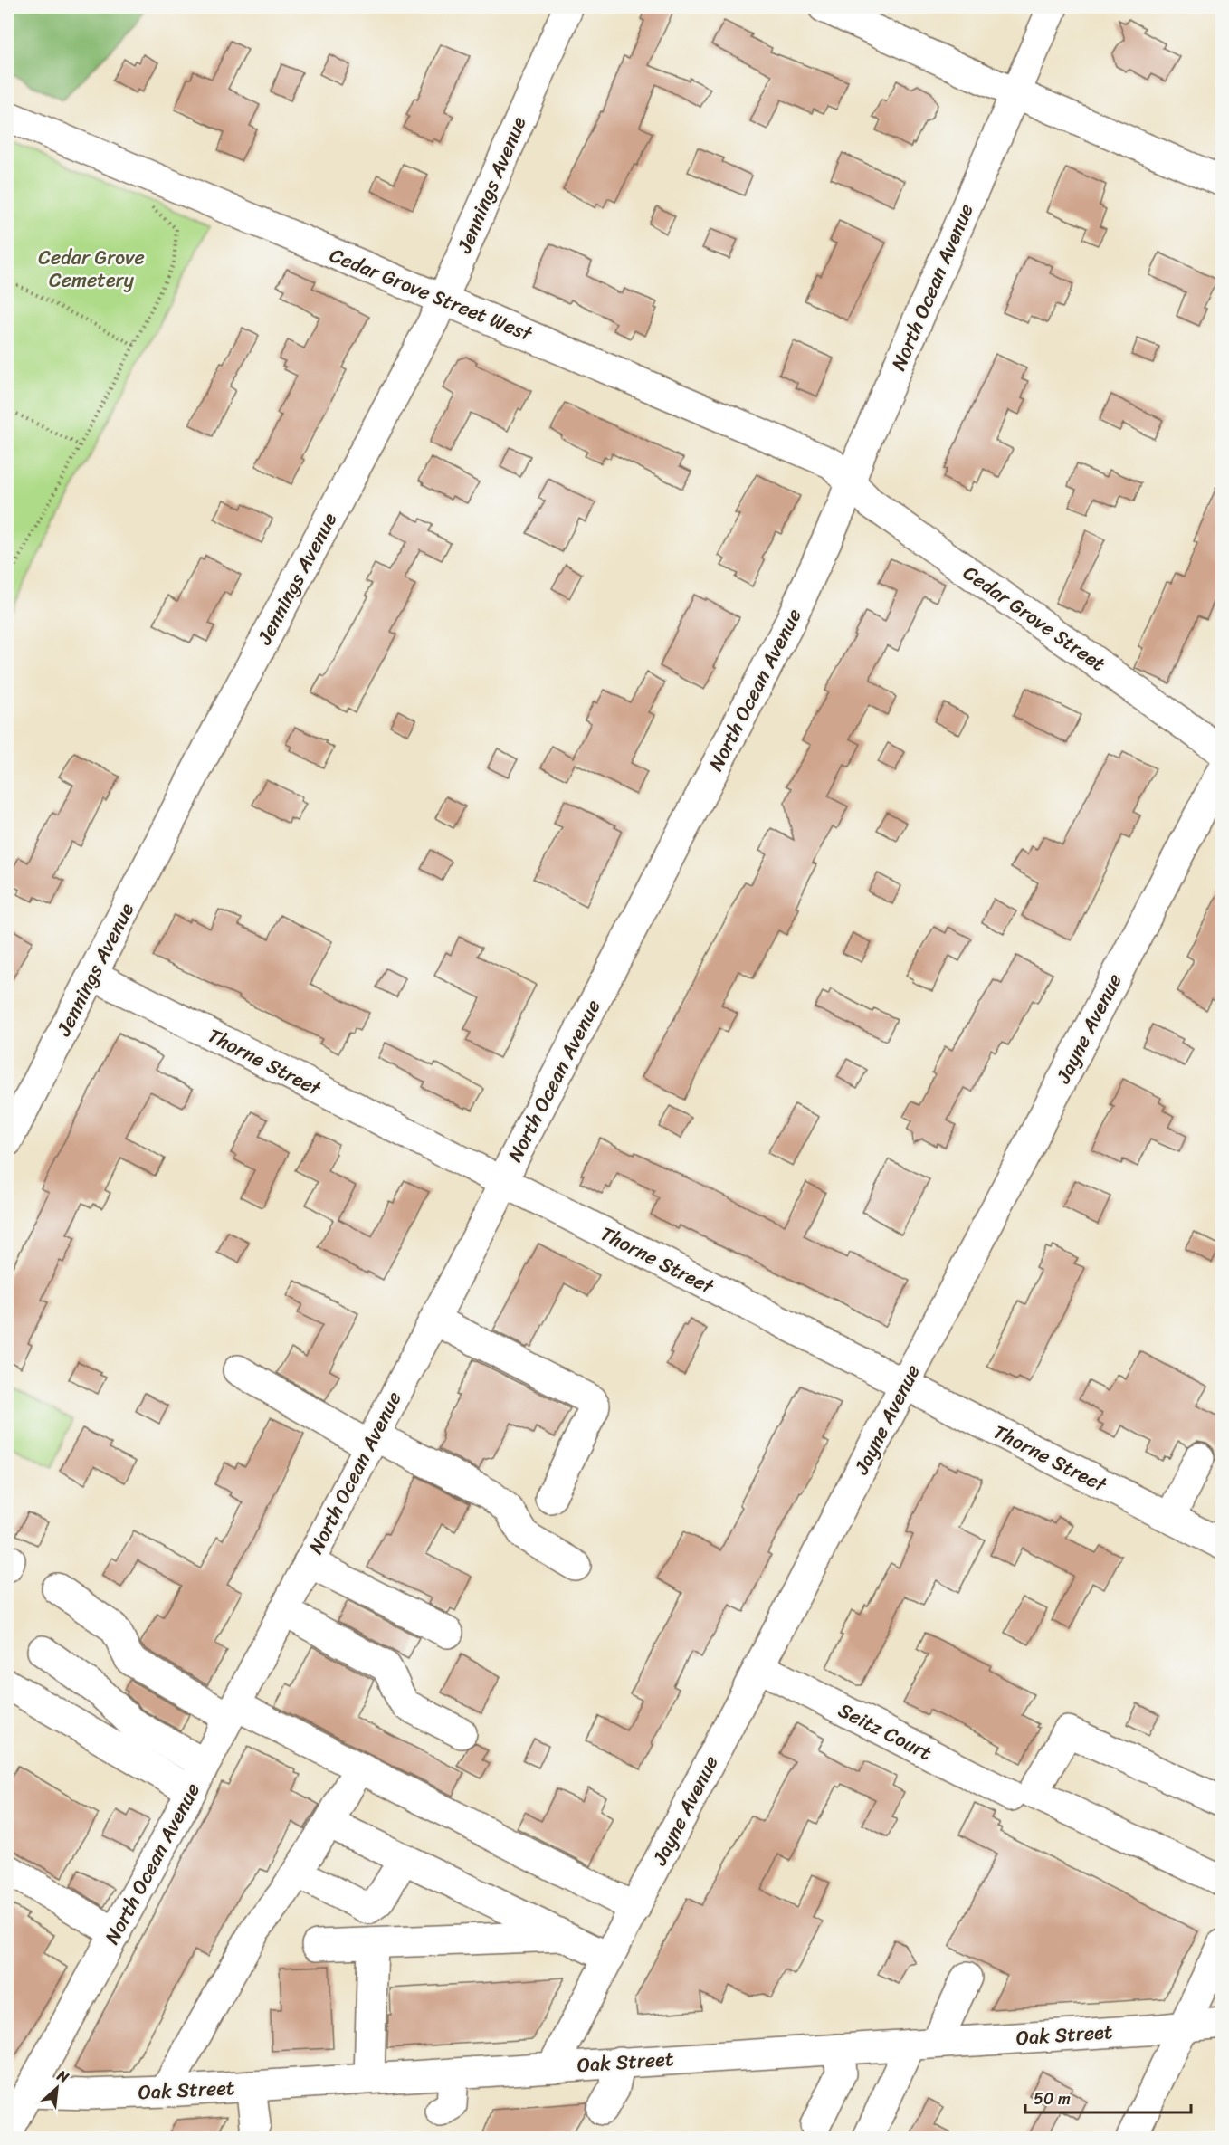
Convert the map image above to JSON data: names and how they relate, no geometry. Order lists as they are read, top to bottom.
{
  "streets": {
    "street": [
      "Jennings Avenue",
      "North Ocean Avenue",
      "Cedar Grove Street West",
      "Cedar Grove Street",
      "Jayne Avenue",
      "Thorne Street",
      "Seitz Court",
      "Oak Street"
    ]
  },
  "crossings": [
    ["Jennings Avenue", "Cedar Grove Street West"],
    ["Jennings Avenue", "Thorne Street"],
    ["North Ocean Avenue", "Cedar Grove Street West"],
    ["North Ocean Avenue", "Cedar Grove Street"],
    ["North Ocean Avenue", "Thorne Street"],
    ["North Ocean Avenue", "Oak Street"],
    ["Cedar Grove Street West", "Cedar Grove Street"],
    ["Jayne Avenue", "Thorne Street"],
    ["Jayne Avenue", "Seitz Court"],
    ["Jayne Avenue", "Oak Street"]
  ],
  "parks": ["Cedar Grove Cemetery"],
  "scale_bar": "50 m",
  "north": "top right"
}
